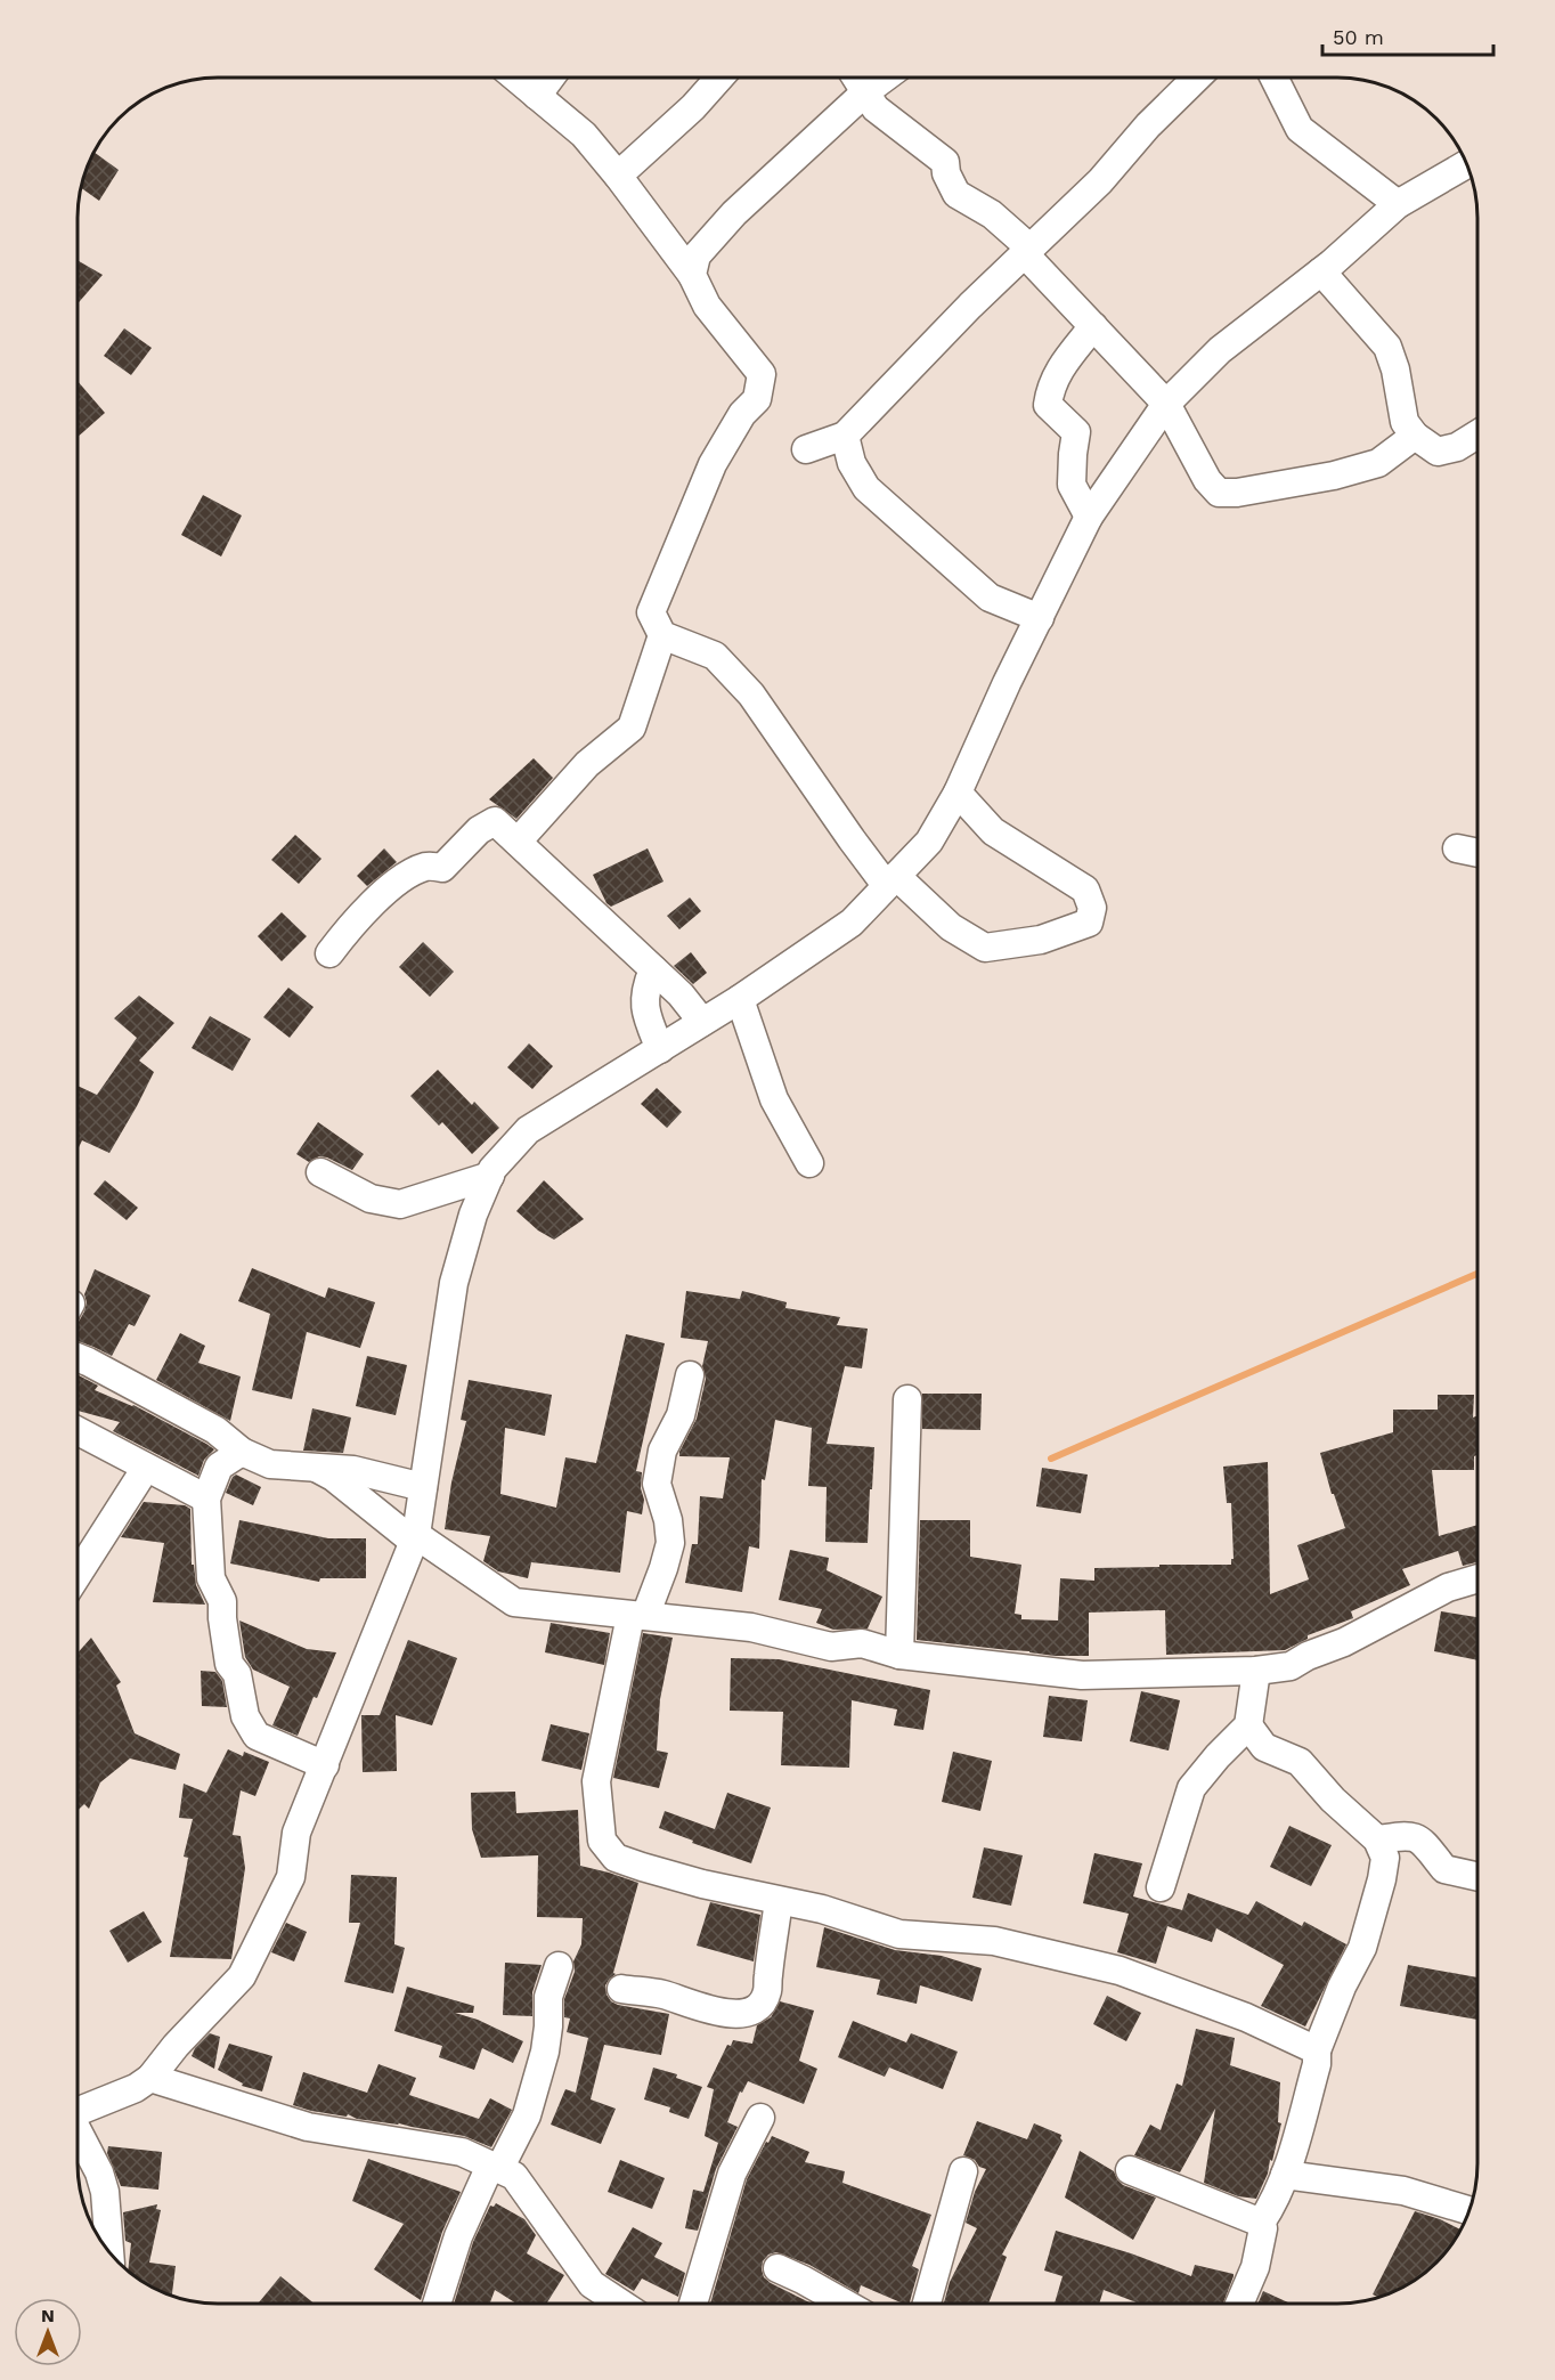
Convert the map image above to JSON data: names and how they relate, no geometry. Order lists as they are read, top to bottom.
{
  "scale_bar": "50 m",
  "north": "top"
}
